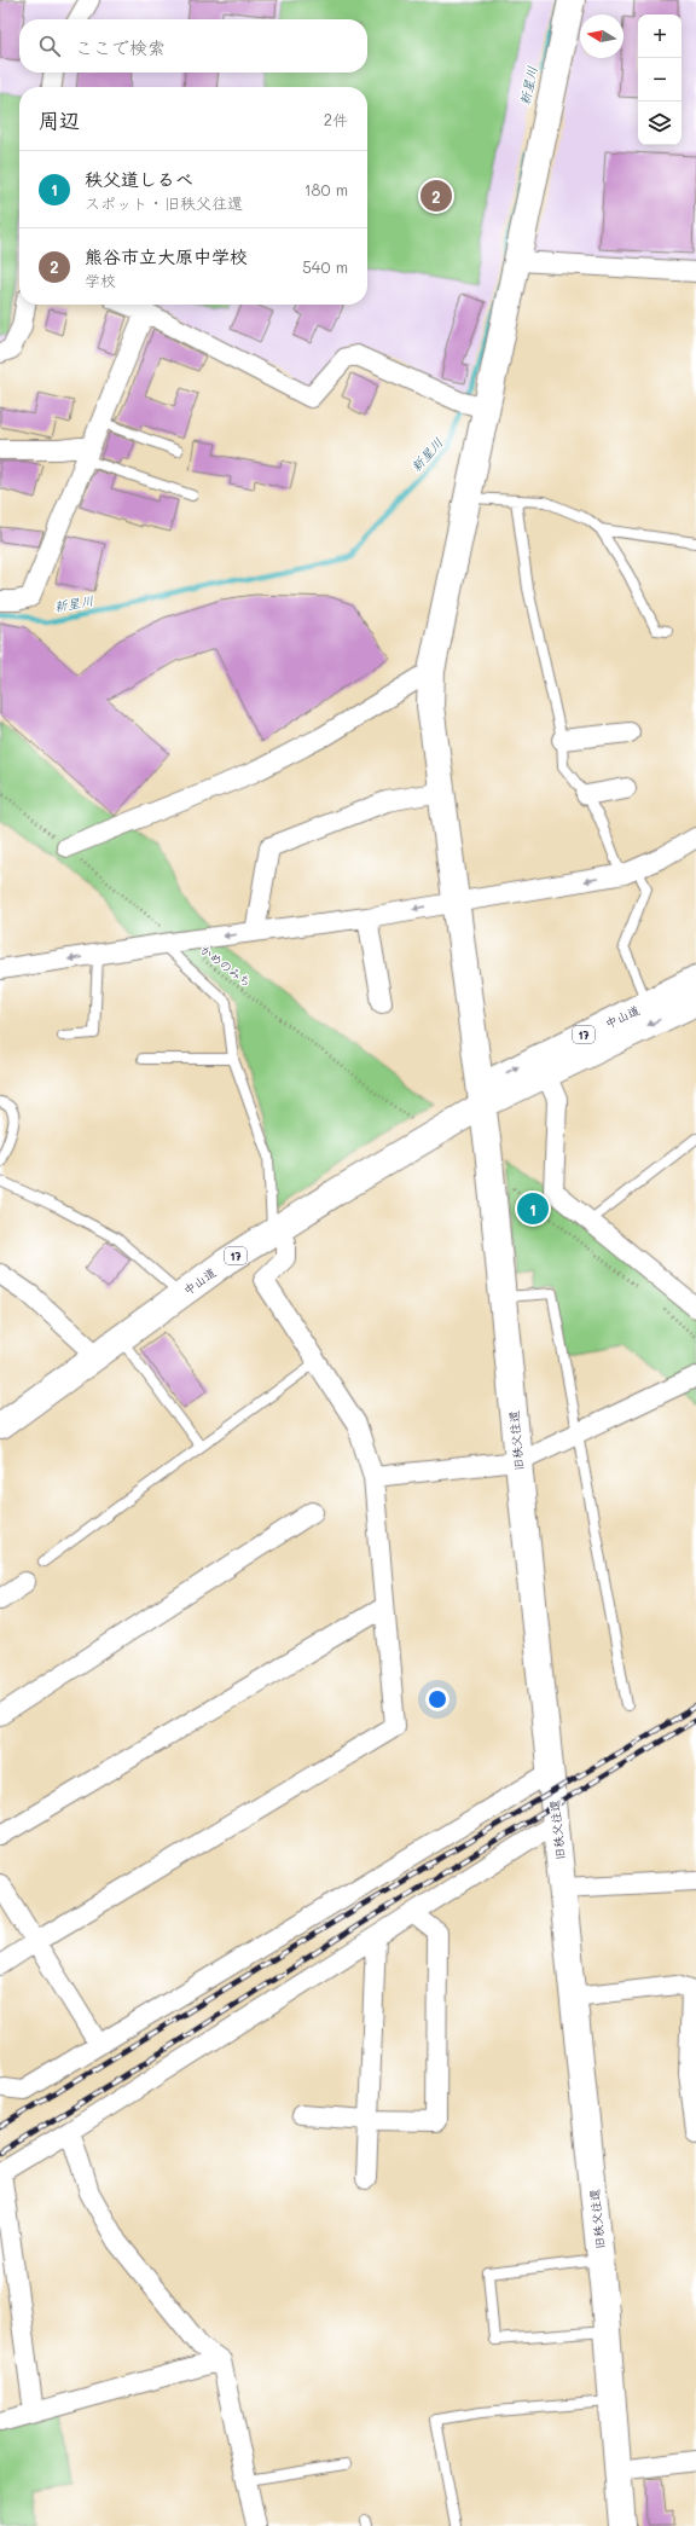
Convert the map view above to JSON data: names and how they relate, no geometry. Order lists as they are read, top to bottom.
{
  "streets": {
    "main road": ["中山道", "17", "旧秩父往還"],
    "path": ["かめのみち"]
  },
  "crossings": [
    ["中山道", "旧秩父往還"]
  ],
  "water": ["新星川"],
  "north": "left",
  "page": {
    "map_buttons": ["+", "−"],
    "search": "ここで検索",
    "heading": ["周辺", "2件"],
    "list": [
      {
        "mark": "1",
        "name": "秩父道しるべ",
        "note": "スポット · 旧秩父往還",
        "value": "180 m"
      },
      {
        "mark": "2",
        "name": "熊谷市立大原中学校",
        "note": "学校",
        "value": "540 m"
      }
    ],
    "pins": ["2", "1"]
  }
}
